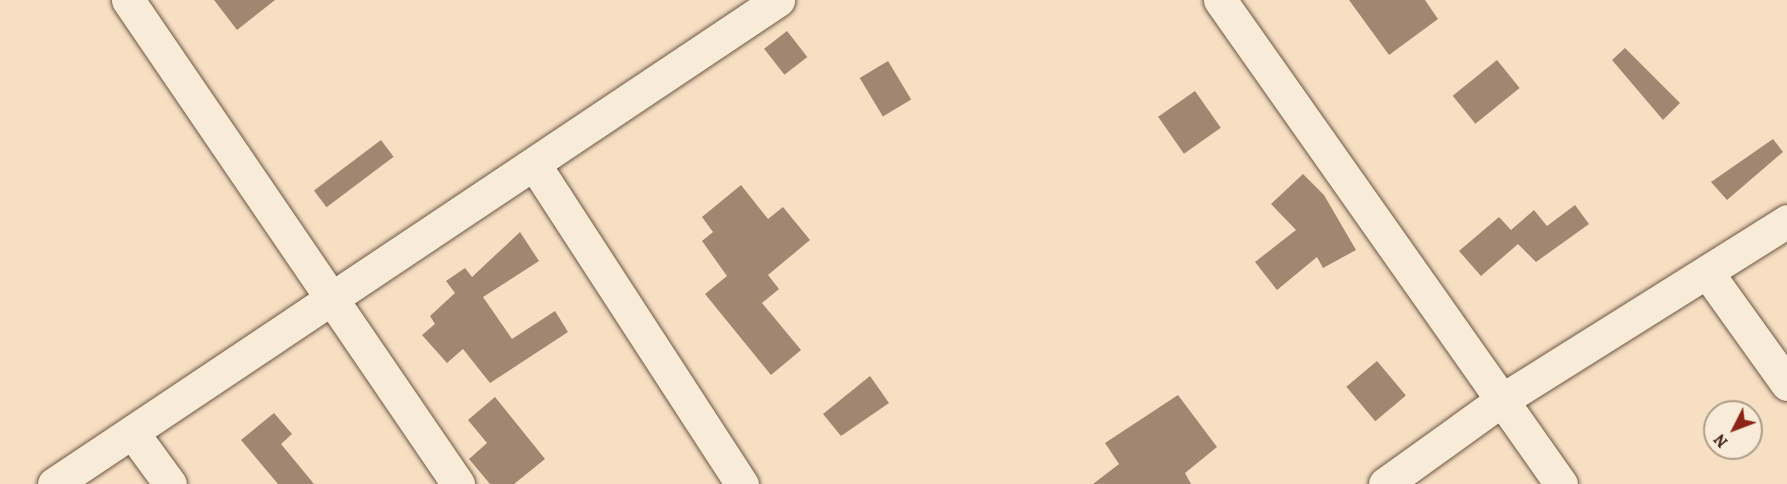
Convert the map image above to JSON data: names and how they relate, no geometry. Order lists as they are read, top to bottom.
{
  "north": "bottom left"
}
